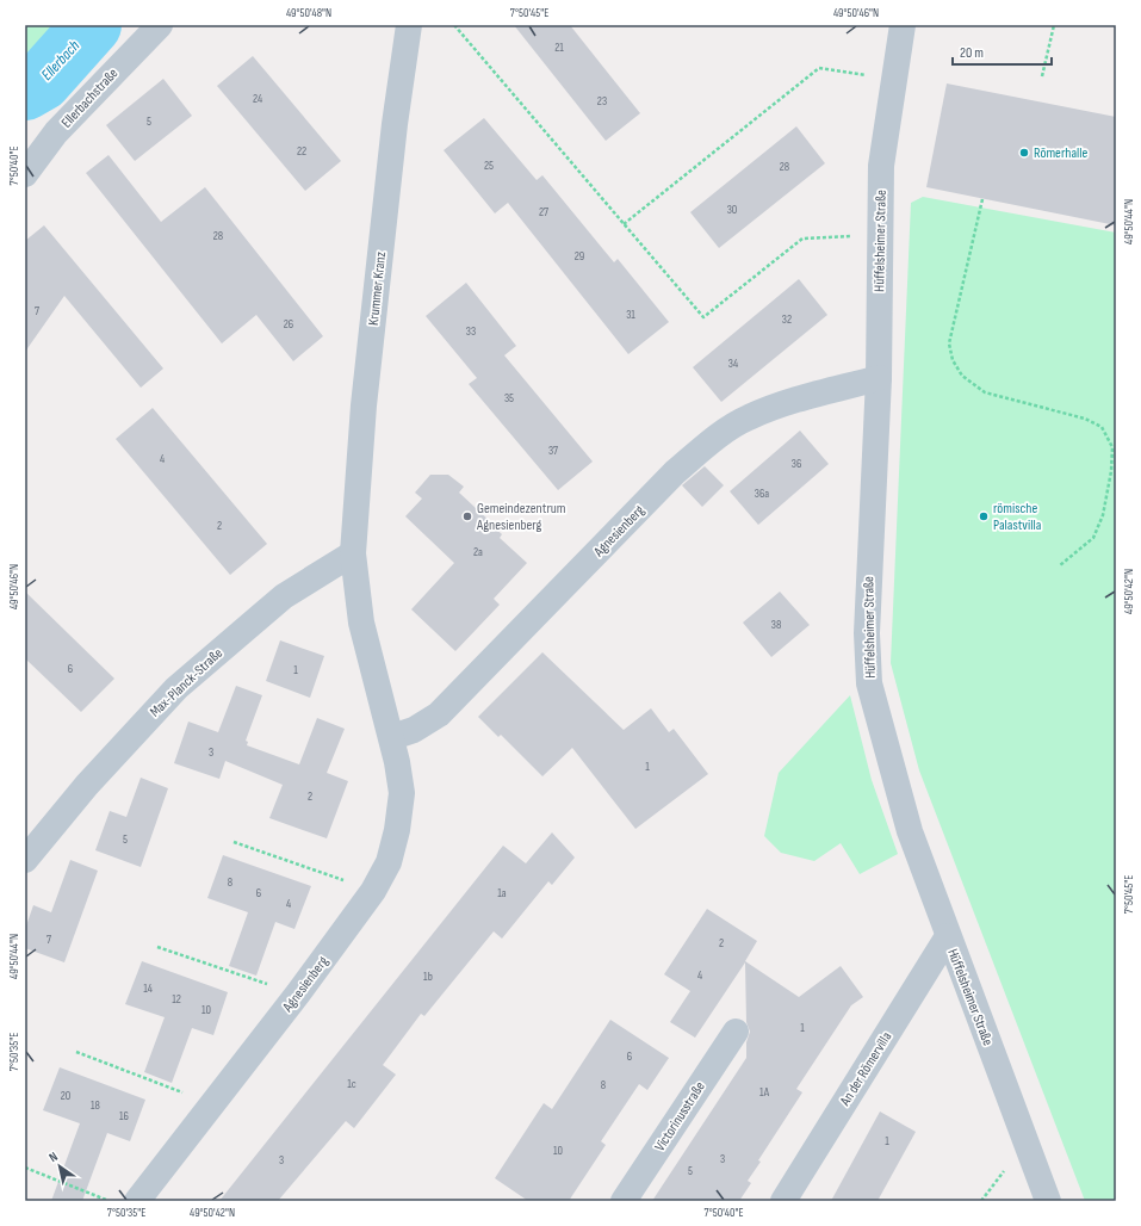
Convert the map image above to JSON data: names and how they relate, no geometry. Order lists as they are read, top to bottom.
{
  "streets": {
    "street": [
      "Ellerbachstraße",
      "Hüffelsheimer Straße",
      "Krummer Kranz",
      "Agnesienberg",
      "Max-Planck-Straße",
      "An der Römervilla",
      "Victorinusstraße"
    ]
  },
  "crossings": [
    ["Hüffelsheimer Straße", "Agnesienberg"],
    ["Hüffelsheimer Straße", "An der Römervilla"],
    ["Krummer Kranz", "Agnesienberg"],
    ["Krummer Kranz", "Max-Planck-Straße"],
    ["Agnesienberg", "Max-Planck-Straße"]
  ],
  "water": ["Ellerbach"],
  "places": ["Römerhalle", "Gemeindezentrum Agnesienberg", "römische Palastvilla"],
  "house_numbers": [
    "21",
    "24",
    "23",
    "5",
    "22",
    "25",
    "28",
    "30",
    "27",
    "28",
    "29",
    "7",
    "31",
    "32",
    "26",
    "33",
    "34",
    "35",
    "37",
    "4",
    "36",
    "36a",
    "2",
    "2a",
    "38",
    "6",
    "1",
    "3",
    "1",
    "2",
    "5",
    "8",
    "6",
    "1a",
    "4",
    "7",
    "2",
    "4",
    "1b",
    "14",
    "12",
    "10",
    "1",
    "6",
    "1c",
    "8",
    "1A",
    "20",
    "18",
    "16",
    "1",
    "10",
    "3",
    "3",
    "5"
  ],
  "scale_bar": "20 m",
  "north": "top left",
  "coordinates": [
    "49°50'48\"N",
    "7°50'45\"E",
    "49°50'46\"N",
    "7°50'40\"E",
    "49°50'44\"N",
    "49°50'42\"N",
    "7°50'35\"E"
  ]
}
